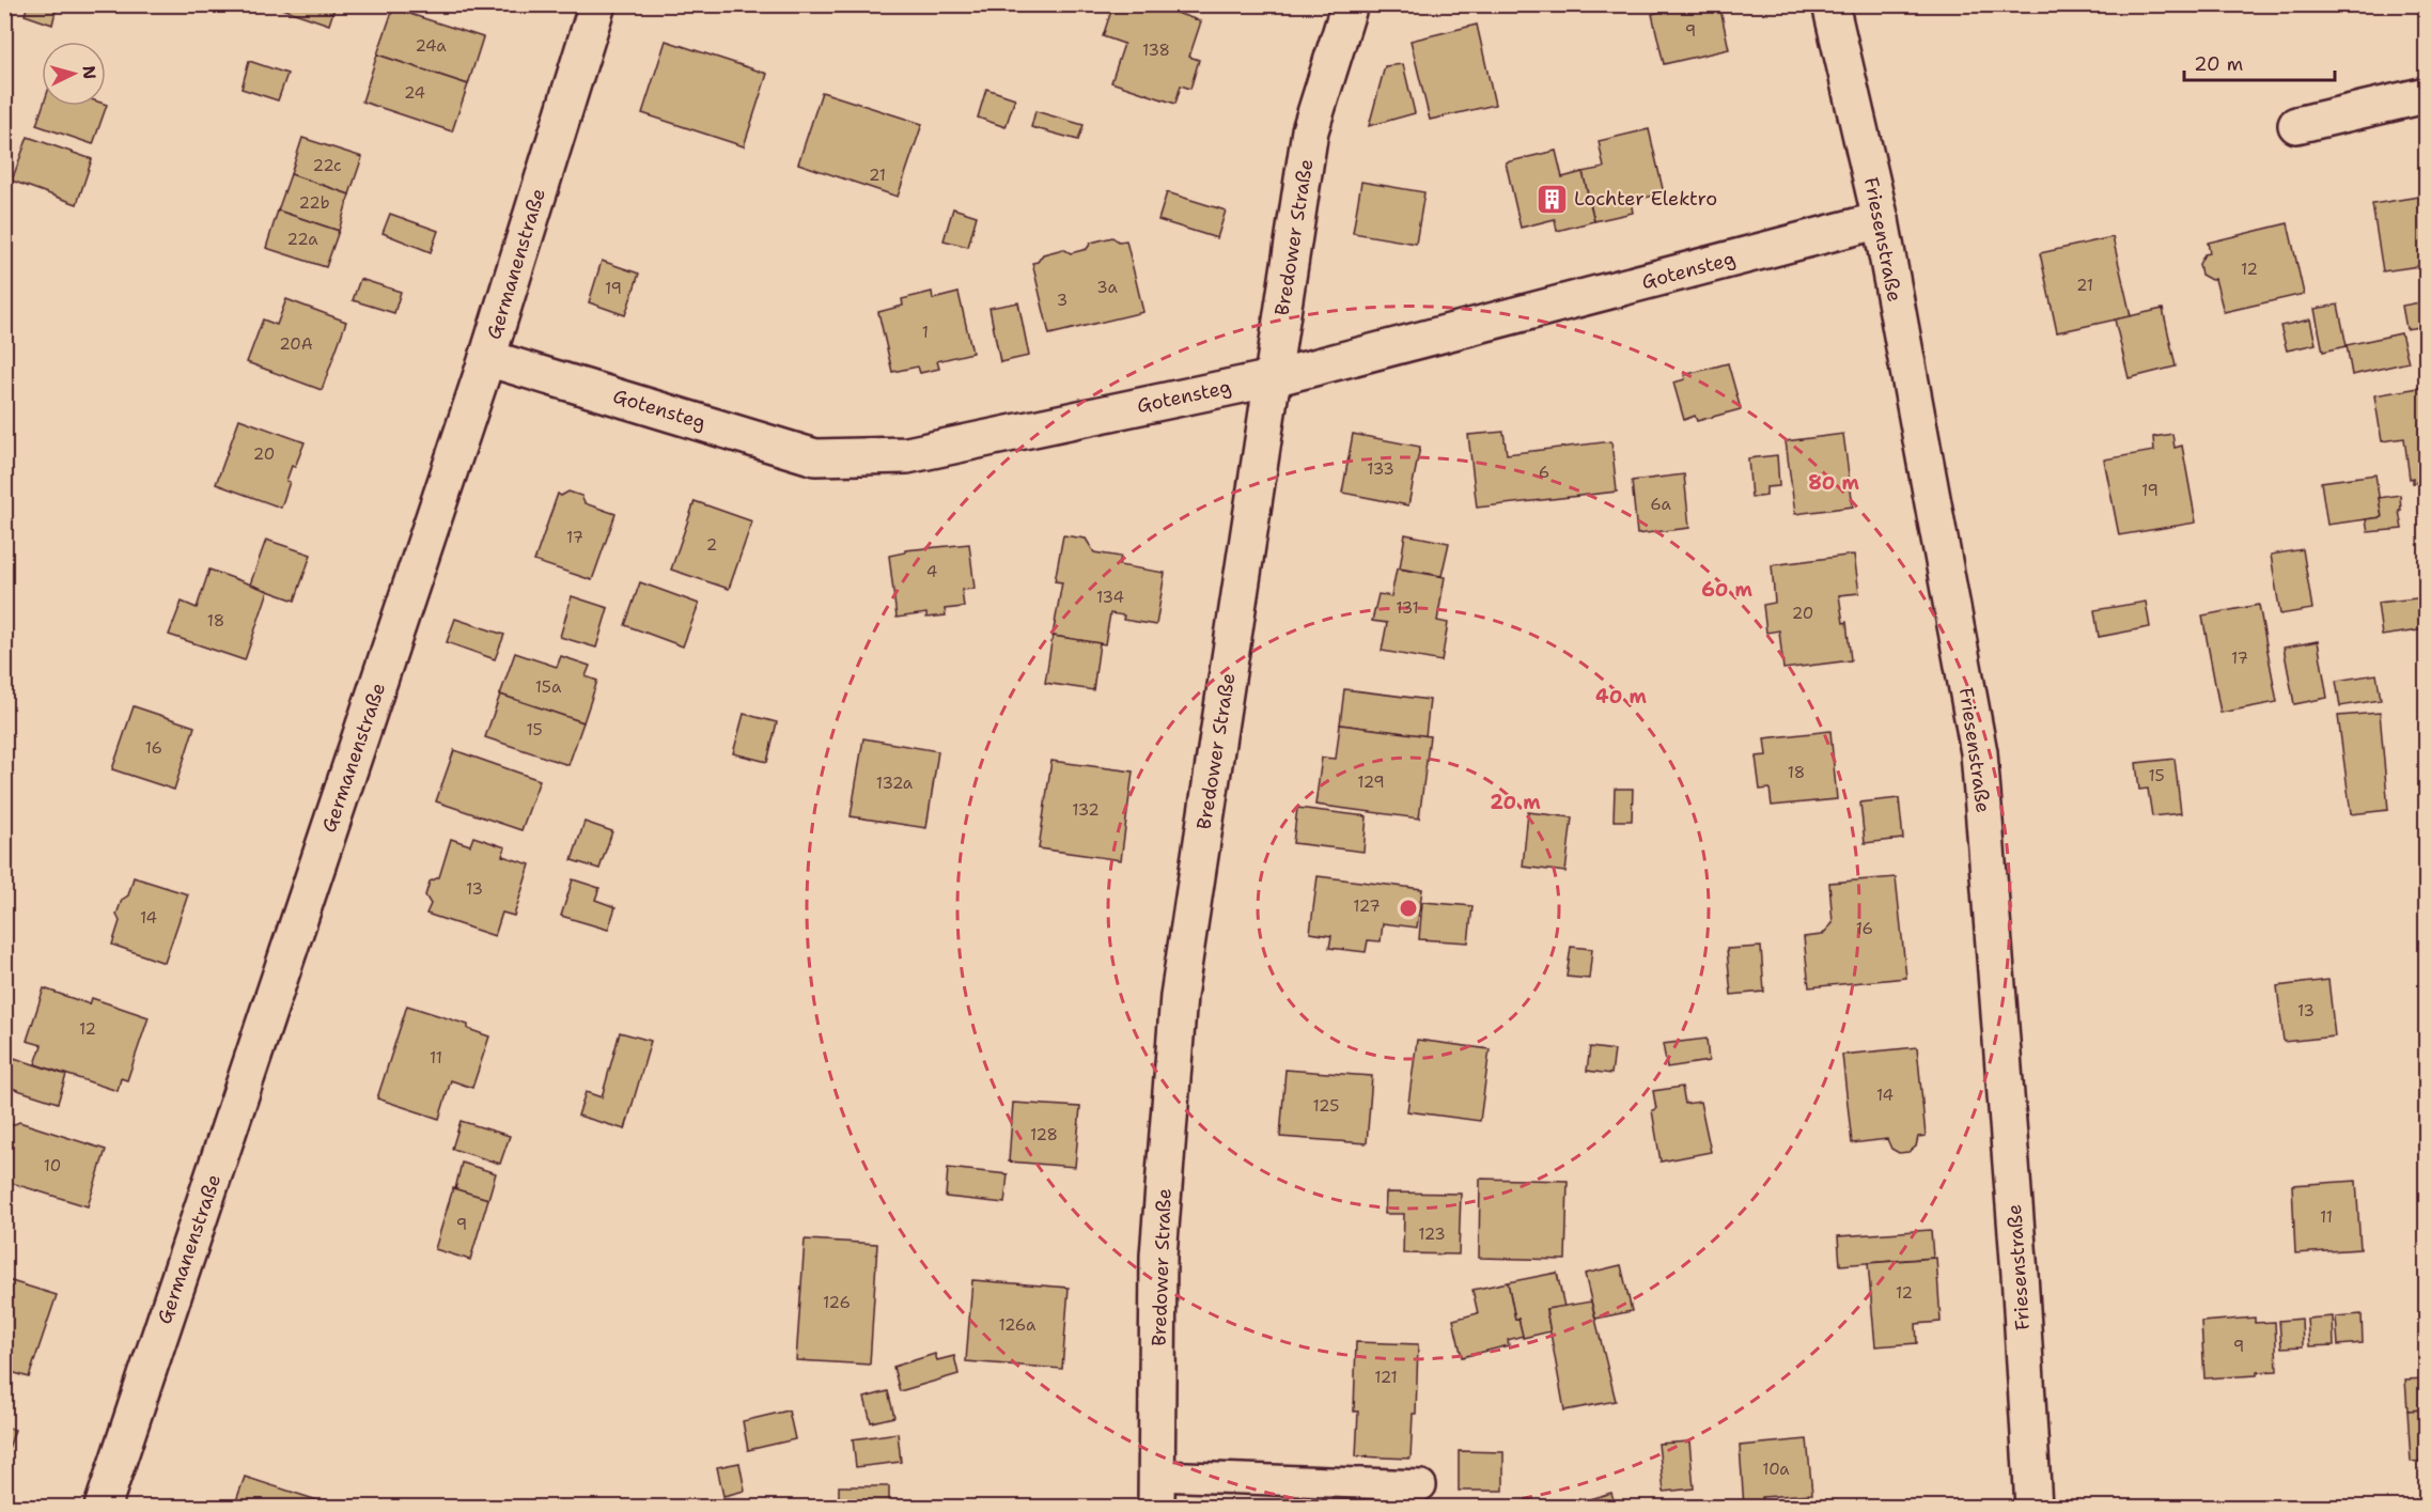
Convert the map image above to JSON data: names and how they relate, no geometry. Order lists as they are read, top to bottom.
{
  "streets": {
    "street": [
      "Bredower Straße",
      "Friesenstraße",
      "Germanenstraße",
      "Gotensteg"
    ]
  },
  "crossings": [
    ["Bredower Straße", "Gotensteg"],
    ["Friesenstraße", "Gotensteg"],
    ["Germanenstraße", "Gotensteg"]
  ],
  "places": {
    "building": ["Lochter Elektro"]
  },
  "house_numbers": [
    "9",
    "24a",
    "138",
    "24",
    "22c",
    "21",
    "22b",
    "22a",
    "12",
    "21",
    "3a",
    "19",
    "3",
    "1",
    "20A",
    "20",
    "133",
    "6",
    "19",
    "6a",
    "17",
    "2",
    "4",
    "134",
    "131",
    "20",
    "18",
    "17",
    "15a",
    "15",
    "16",
    "18",
    "15",
    "129",
    "132a",
    "132",
    "13",
    "127",
    "14",
    "16",
    "13",
    "12",
    "11",
    "14",
    "125",
    "128",
    "10",
    "11",
    "9",
    "123",
    "12",
    "126",
    "126a",
    "9",
    "121",
    "10a"
  ],
  "scale_bar": "20 m",
  "north": "right",
  "rings": [
    "80 m",
    "60 m",
    "40 m",
    "20 m"
  ]
}
